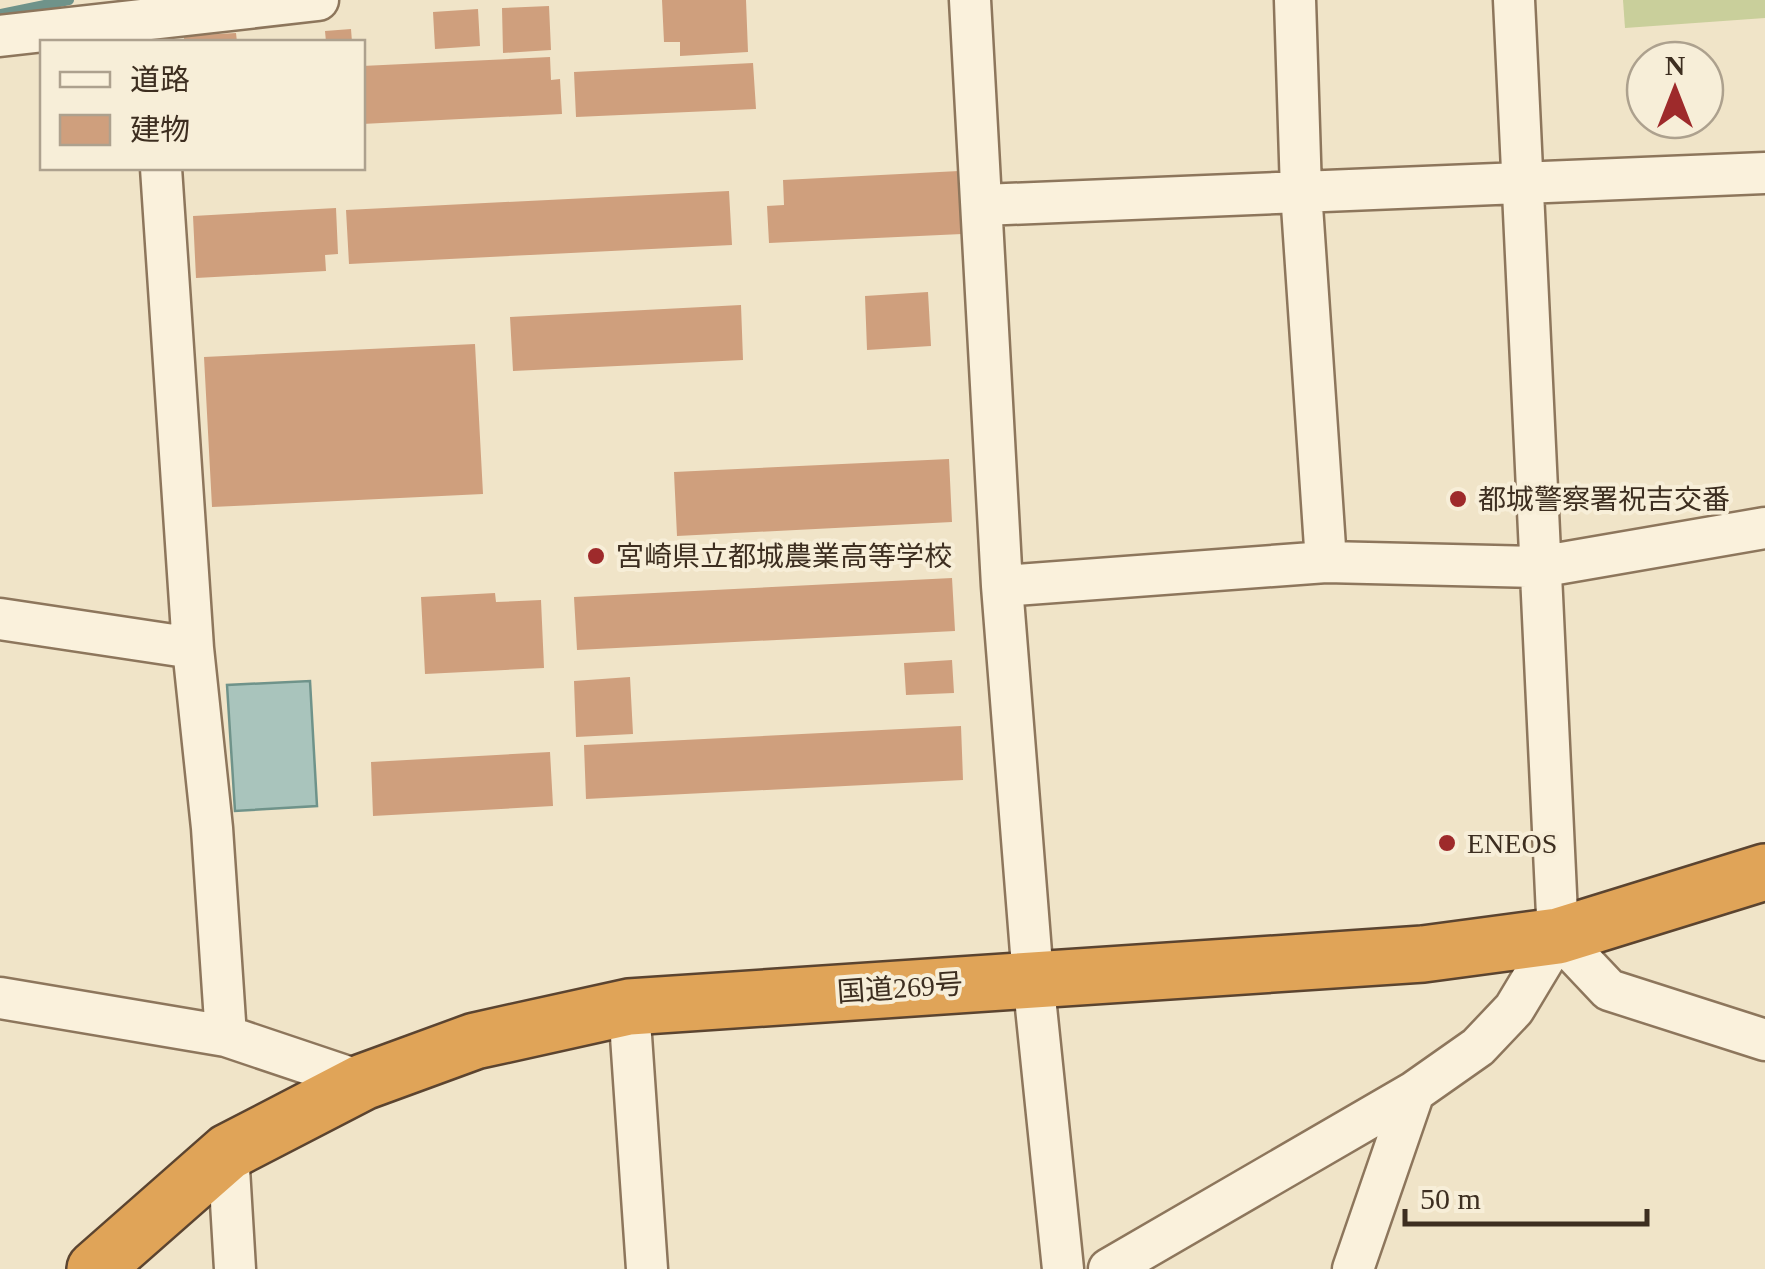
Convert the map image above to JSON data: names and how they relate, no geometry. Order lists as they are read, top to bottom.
{
  "streets": {
    "highway": ["国道269号"]
  },
  "places": ["都城警察署祝吉交番", "宮崎県立都城農業高等学校", "ENEOS"],
  "legend": ["道路", "建物"],
  "scale_bar": "50 m",
  "north": "top"
}
